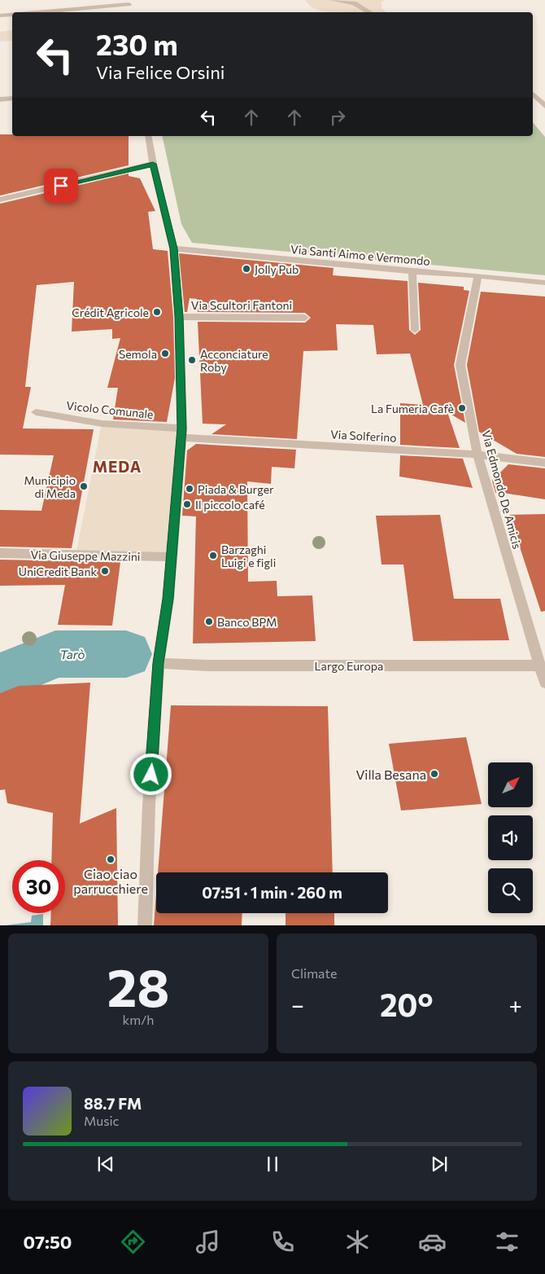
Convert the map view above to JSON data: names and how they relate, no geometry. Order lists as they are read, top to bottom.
{
  "streets": {
    "street": [
      "Via Santi Aimo e Vermondo",
      "Via Scultori Fantoni",
      "Vicolo Comunale",
      "Via Solferino",
      "Via Edmondo De Amicis",
      "Via Giuseppe Mazzini",
      "Largo Europa"
    ]
  },
  "crossings": [
    ["Via Santi Aimo e Vermondo", "Via Edmondo De Amicis"],
    ["Vicolo Comunale", "Via Solferino"],
    ["Via Solferino", "Via Edmondo De Amicis"],
    ["Via Edmondo De Amicis", "Largo Europa"]
  ],
  "districts": ["MEDA"],
  "water": ["Tarò"],
  "places": [
    "Jolly Pub",
    "Crédit Agricole",
    "Semola",
    "Acconciature Roby",
    "La Fumeria Cafè",
    "Municipio di Meda",
    "Piada & Burger",
    "Il piccolo café",
    "Barzaghi Luigi e figli",
    "UniCredit Bank",
    "Banco BPM",
    "Villa Besana",
    "Ciao ciao parrucchiere"
  ],
  "north": "top right",
  "page": {
    "turn": ["230 m", "Via Felice Orsini"],
    "limit": "30",
    "trip": "07:51 · 1 min · 260 m",
    "tile": [
      ["28", "km/h"],
      "Climate"
    ],
    "heat": ["−", "20°", "+"],
    "song": ["88.7 FM", "Music"],
    "tabs": "07:50"
  }
}
